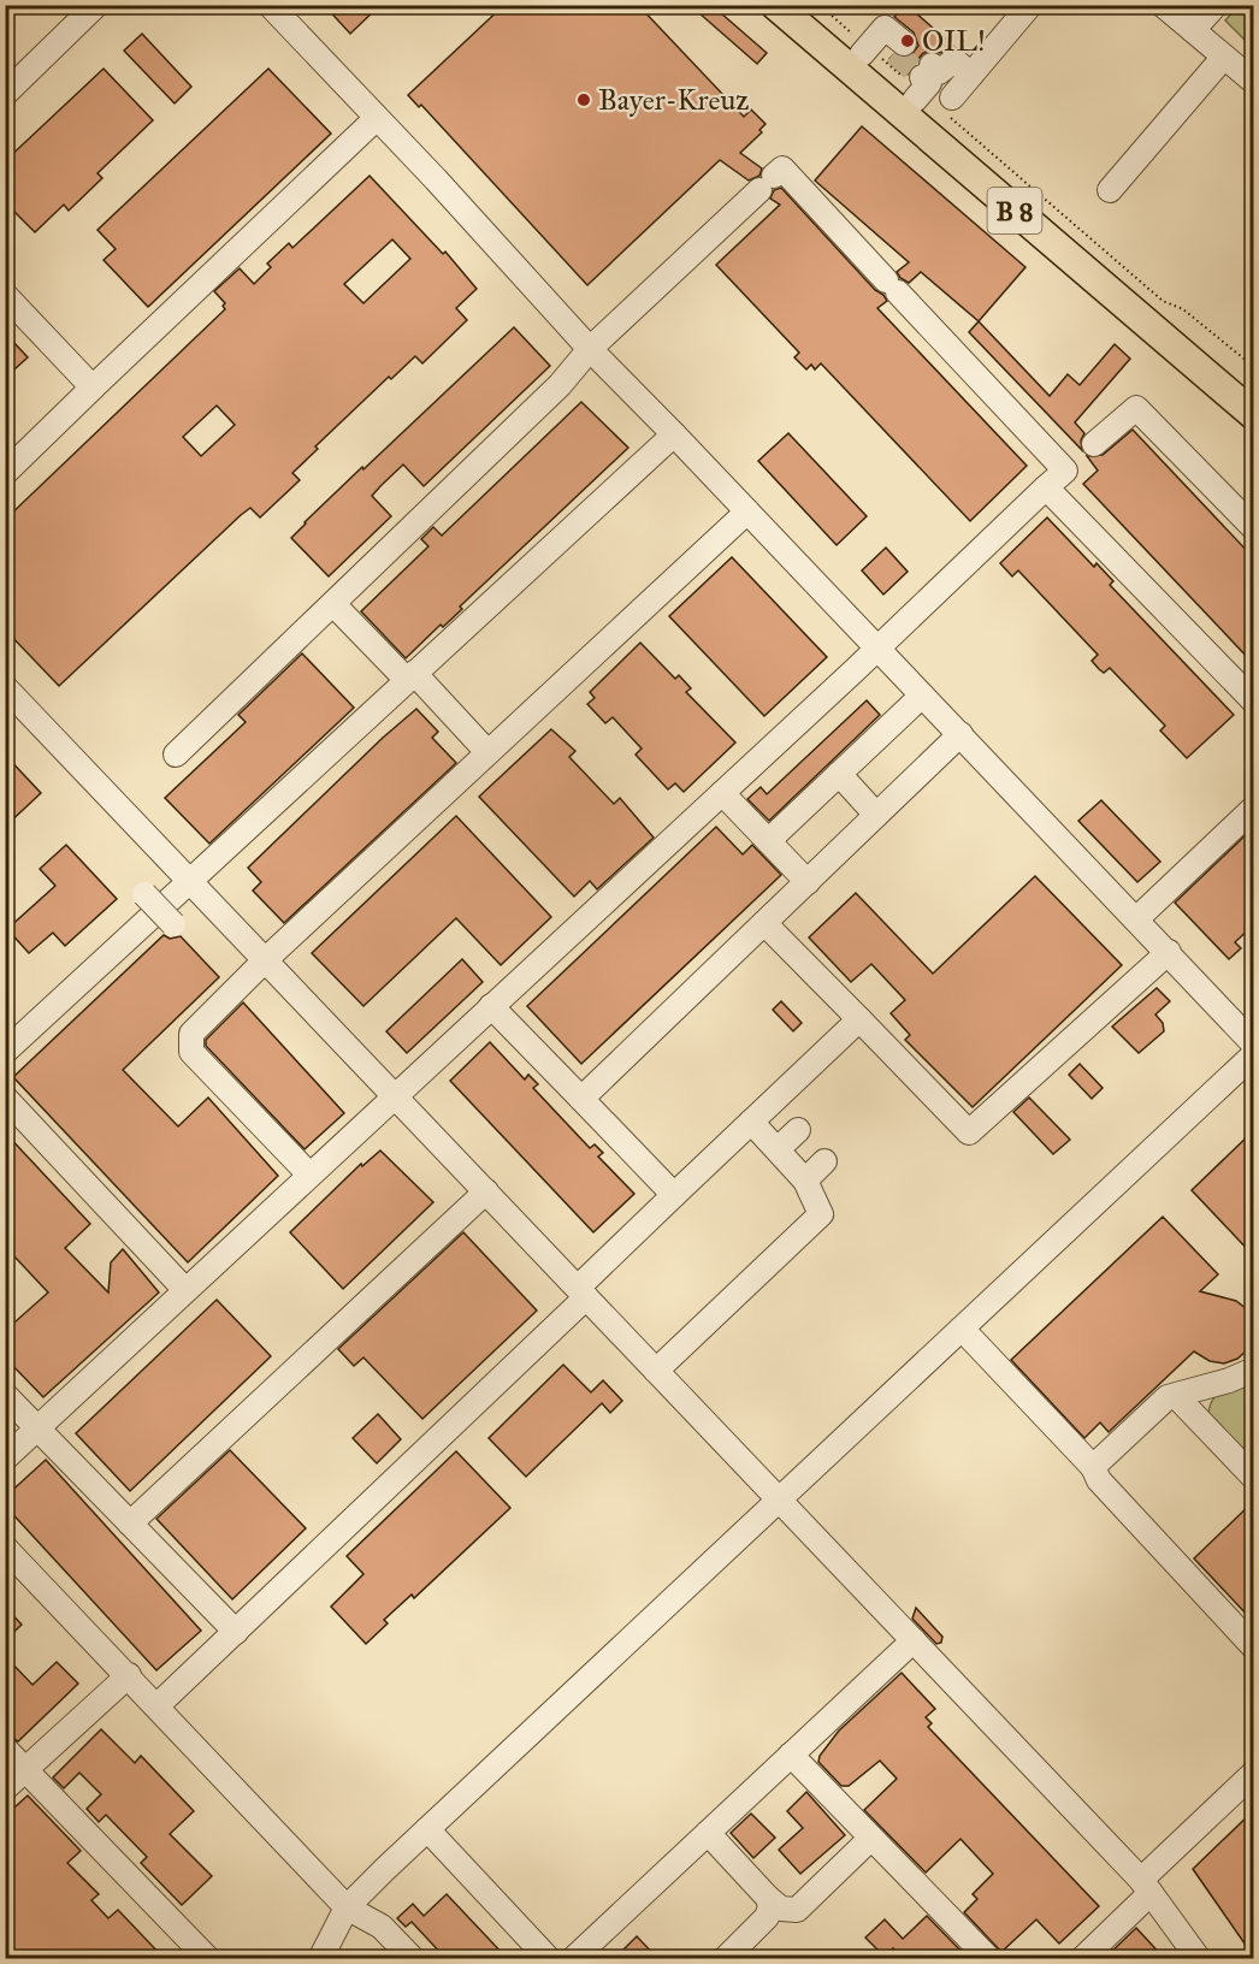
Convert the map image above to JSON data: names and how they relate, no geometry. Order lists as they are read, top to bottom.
{
  "streets": {
    "main road": ["B 8"]
  },
  "places": ["OIL!", "Bayer-Kreuz"]
}
